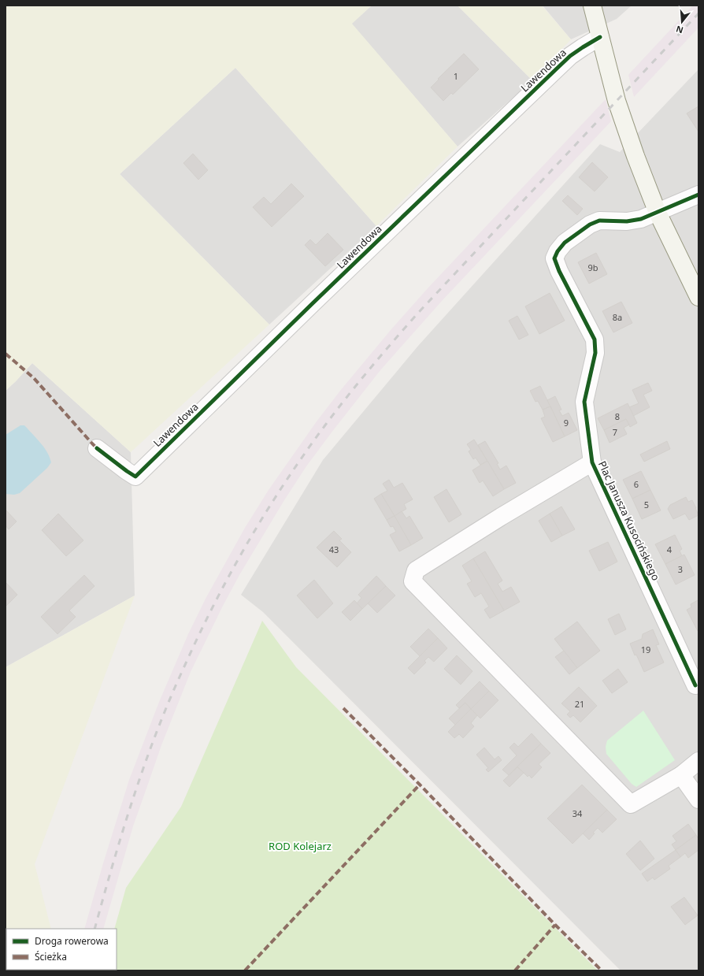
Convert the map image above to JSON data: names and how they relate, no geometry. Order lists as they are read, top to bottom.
{
  "streets": {
    "street": ["Lawendowa", "Plac Janusza Kusocińskiego"]
  },
  "parks": ["ROD Kolejarz"],
  "house_numbers": [
    "1",
    "9b",
    "8a",
    "8",
    "9",
    "7",
    "6",
    "5",
    "43",
    "4",
    "3",
    "19",
    "21",
    "34"
  ],
  "legend": ["Droga rowerowa", "Ścieżka"],
  "north": "bottom"
}
